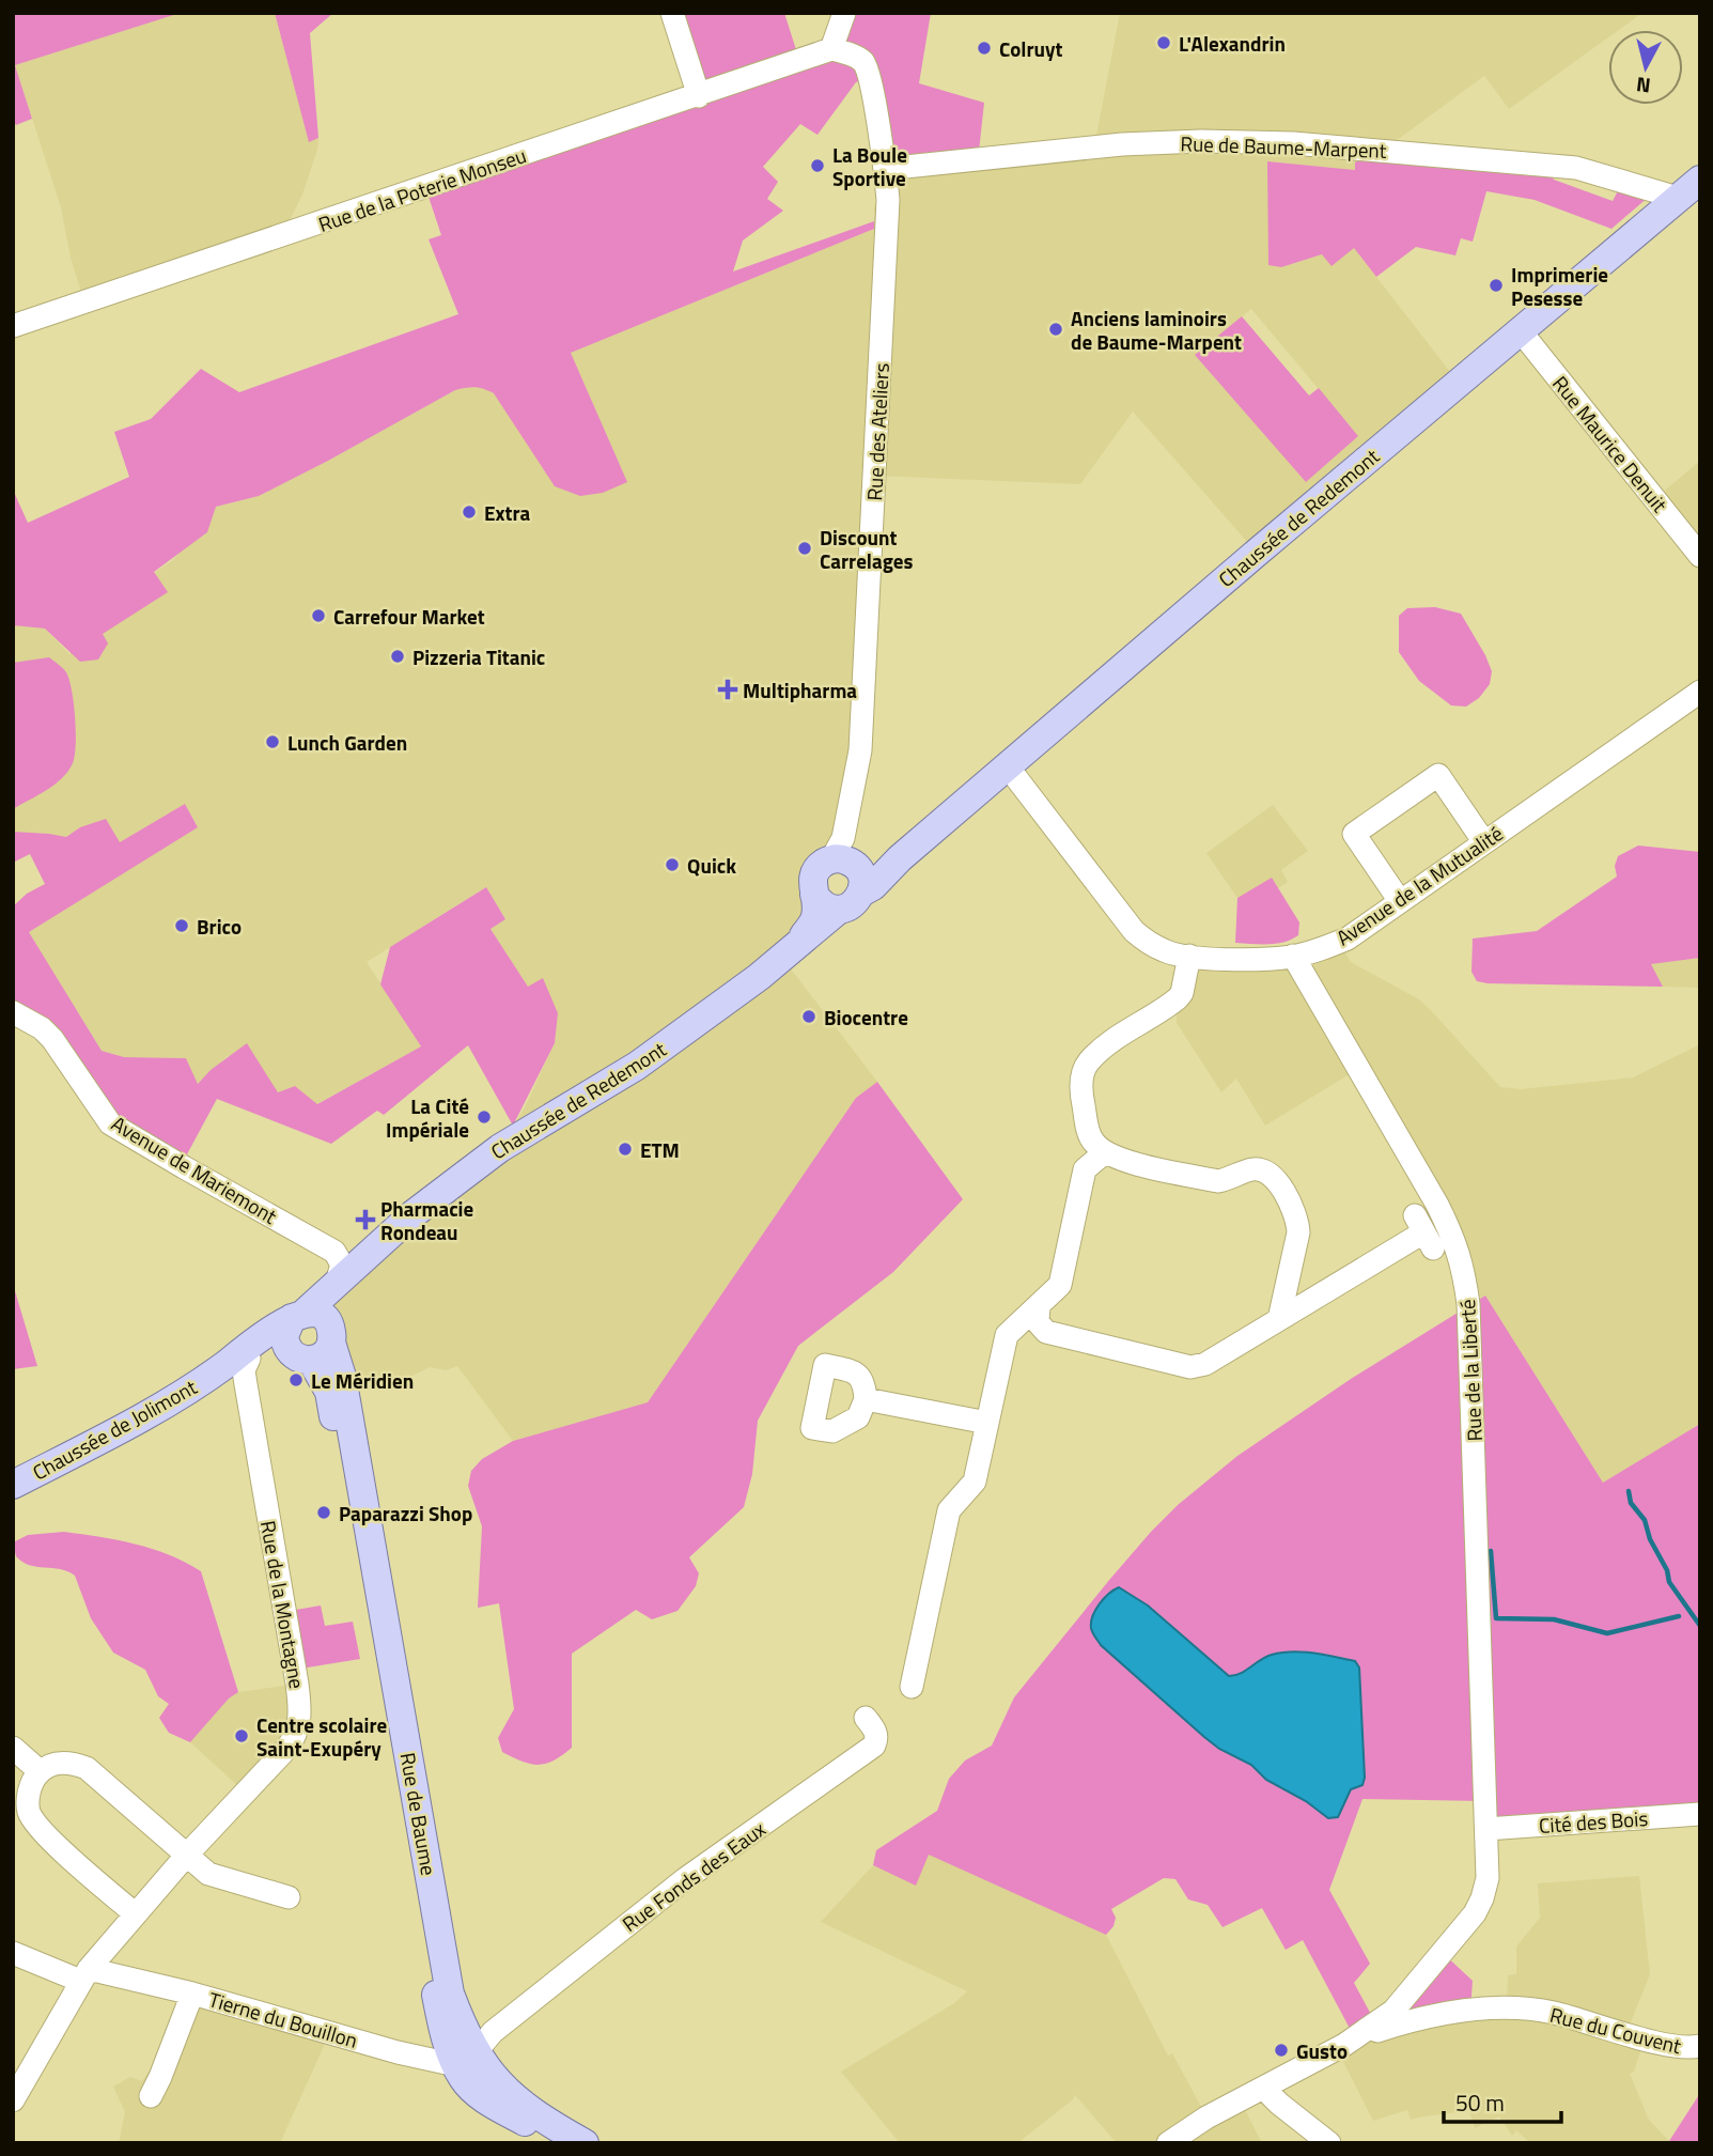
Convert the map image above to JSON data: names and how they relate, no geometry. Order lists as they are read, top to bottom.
{
  "streets": {
    "main road": ["Chaussée de Redemont", "Chaussée de Jolimont", "Rue de Baume"],
    "street": [
      "Rue de Baume-Marpent",
      "Rue de la Poterie Monseu",
      "Rue des Ateliers",
      "Rue Maurice Denuit",
      "Avenue de la Mutualité",
      "Avenue de Mariemont",
      "Rue de la Liberté",
      "Rue de la Montagne",
      "Cité des Bois",
      "Rue Fonds des Eaux",
      "Tierne du Bouillon",
      "Rue du Couvent"
    ]
  },
  "crossings": [
    ["Rue de Baume-Marpent", "Rue des Ateliers"],
    ["Rue de Baume-Marpent", "Chaussée de Redemont"],
    ["Rue de la Poterie Monseu", "Rue des Ateliers"],
    ["Rue des Ateliers", "Chaussée de Redemont"],
    ["Rue Maurice Denuit", "Chaussée de Redemont"],
    ["Chaussée de Redemont", "Avenue de la Mutualité"],
    ["Chaussée de Redemont", "Chaussée de Jolimont"],
    ["Chaussée de Redemont", "Rue de Baume"],
    ["Avenue de la Mutualité", "Rue de la Liberté"],
    ["Rue de la Liberté", "Cité des Bois"],
    ["Rue de la Liberté", "Rue du Couvent"],
    ["Chaussée de Jolimont", "Rue de la Montagne"],
    ["Chaussée de Jolimont", "Rue de Baume"],
    ["Rue de la Montagne", "Tierne du Bouillon"],
    ["Rue de Baume", "Rue Fonds des Eaux"],
    ["Rue de Baume", "Tierne du Bouillon"],
    ["Cité des Bois", "Rue du Couvent"],
    ["Rue Fonds des Eaux", "Tierne du Bouillon"]
  ],
  "places": {
    "other": [
      "L'Alexandrin",
      "Colruyt",
      "La Boule Sportive",
      "Imprimerie Pesesse",
      "Anciens laminoirs de Baume-Marpent",
      "Extra",
      "Discount Carrelages",
      "Carrefour Market",
      "Pizzeria Titanic",
      "Lunch Garden",
      "Quick",
      "Brico",
      "Biocentre",
      "La Cité Impériale",
      "ETM",
      "Le Méridien",
      "Paparazzi Shop",
      "Centre scolaire Saint-Exupéry",
      "Gusto"
    ],
    "health": ["Multipharma", "Pharmacie Rondeau"]
  },
  "scale_bar": "50 m",
  "north": "bottom"
}
